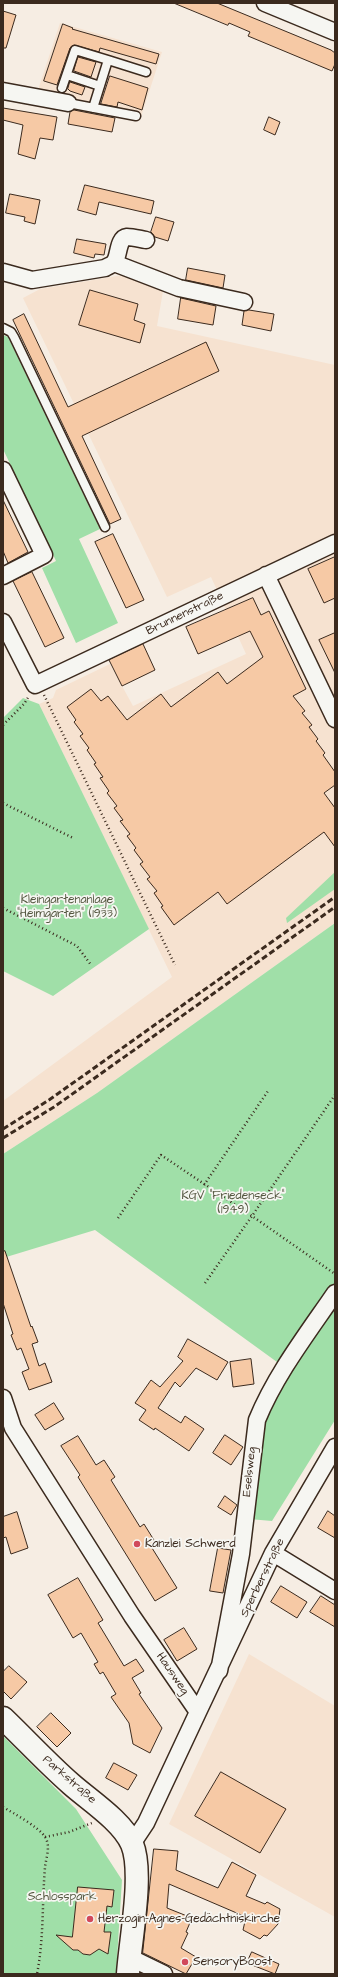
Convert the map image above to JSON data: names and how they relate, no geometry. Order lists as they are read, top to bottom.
{
  "streets": {
    "street": [
      "Brunnenstraße",
      "Eselsweg",
      "Sperberstraße",
      "Hausweg",
      "Parkstraße"
    ]
  },
  "crossings": [
    ["Eselsweg", "Sperberstraße"],
    ["Sperberstraße", "Hausweg"]
  ],
  "parks": ["Kleingartenanlage \"Heimgarten\" (1933)", "KGV \"Friedenseck\" (1949)", "Schlosspark"],
  "places": ["Kanzlei Schwerd", "Herzogin-Agnes-Gedächtniskirche", "SensoryBoost"]
}
